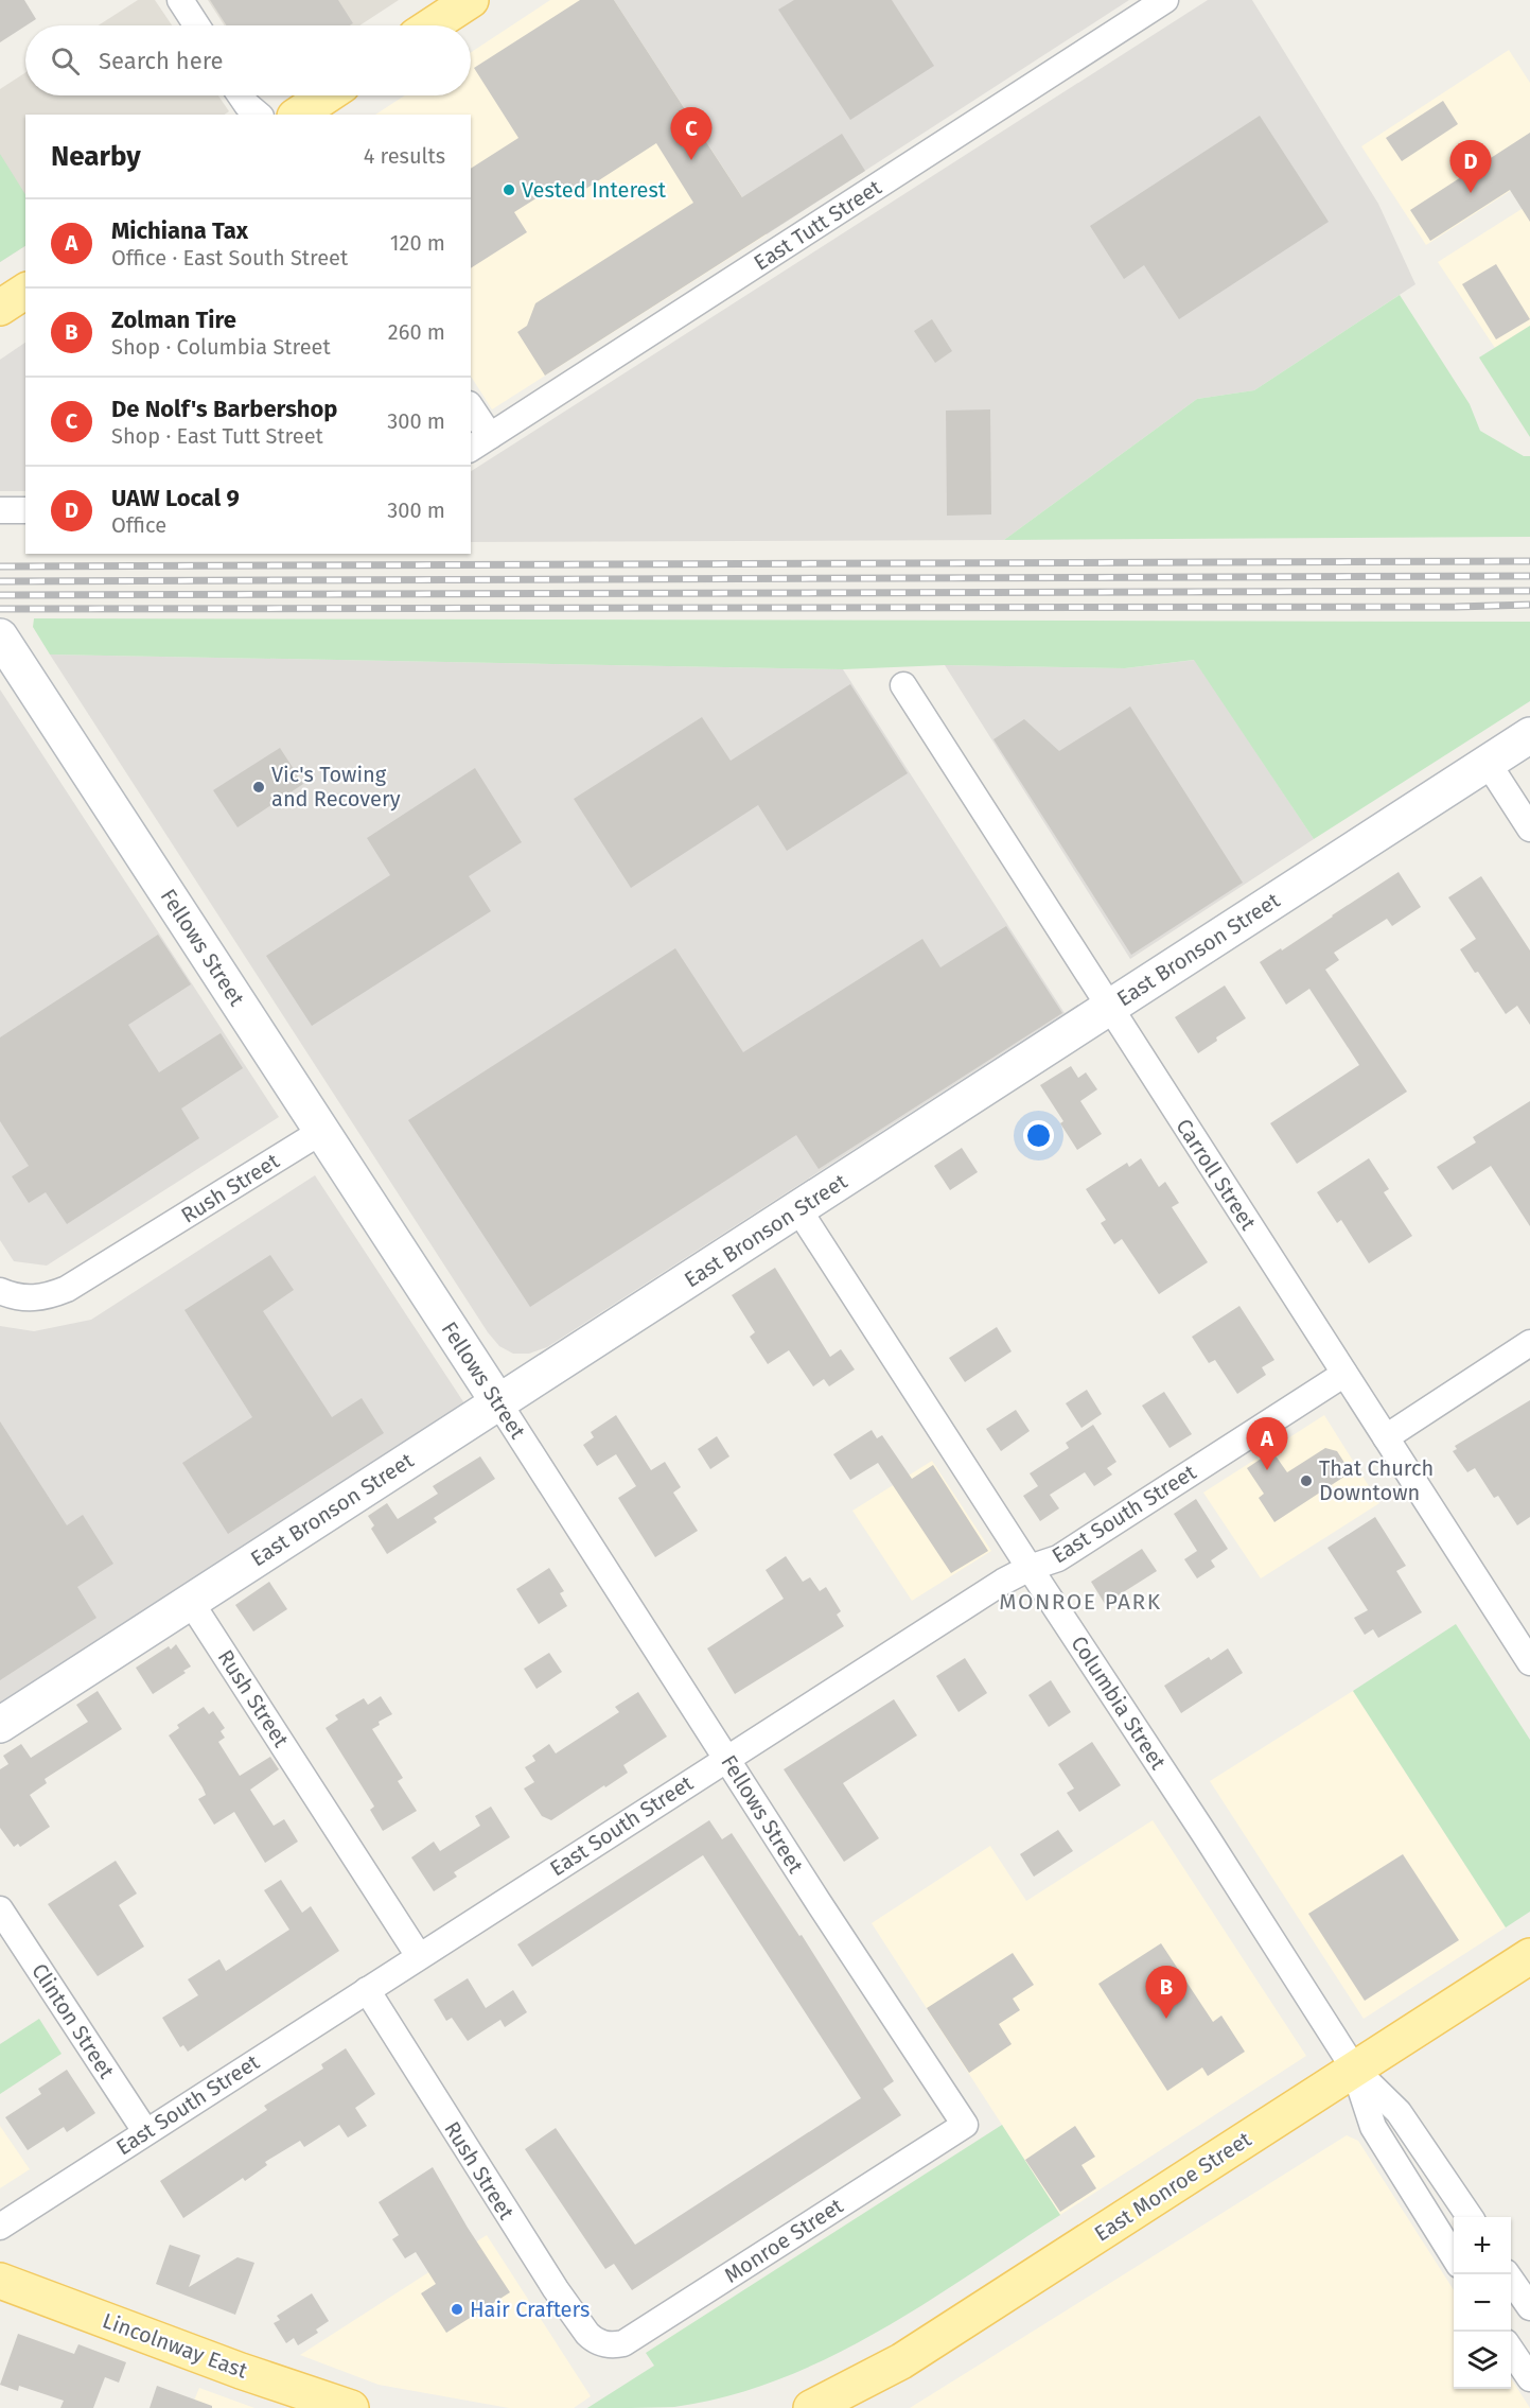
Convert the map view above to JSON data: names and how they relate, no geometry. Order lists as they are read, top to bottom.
{
  "streets": {
    "main road": ["East Monroe Street", "Lincolnway East"],
    "street": [
      "East Tutt Street",
      "Fellows Street",
      "East Bronson Street",
      "Carroll Street",
      "Rush Street",
      "East South Street",
      "Columbia Street",
      "Clinton Street",
      "Monroe Street"
    ]
  },
  "crossings": [
    ["Fellows Street", "East Bronson Street"],
    ["Fellows Street", "Rush Street"],
    ["Fellows Street", "East South Street"],
    ["Fellows Street", "Monroe Street"],
    ["East Bronson Street", "Carroll Street"],
    ["East Bronson Street", "Rush Street"],
    ["East Bronson Street", "Columbia Street"],
    ["Carroll Street", "East South Street"],
    ["Rush Street", "East South Street"],
    ["Rush Street", "Monroe Street"],
    ["East South Street", "Columbia Street"],
    ["East South Street", "Clinton Street"],
    ["Columbia Street", "East Monroe Street"]
  ],
  "districts": ["MONROE PARK"],
  "places": [
    "Vested Interest",
    "Vic's Towing and Recovery",
    "That Church Downtown",
    "Hair Crafters"
  ],
  "page": {
    "search": "Search here",
    "pins": [
      "C",
      "D",
      "A",
      "B"
    ],
    "heading": ["Nearby", "4 results"],
    "list": [
      {
        "mark": "A",
        "name": "Michiana Tax",
        "note": "Office · East South Street",
        "value": "120 m"
      },
      {
        "mark": "B",
        "name": "Zolman Tire",
        "note": "Shop · Columbia Street",
        "value": "260 m"
      },
      {
        "mark": "C",
        "name": "De Nolf's Barbershop",
        "note": "Shop · East Tutt Street",
        "value": "300 m"
      },
      {
        "mark": "D",
        "name": "UAW Local 9",
        "note": "Office",
        "value": "300 m"
      }
    ],
    "map_buttons": ["+", "−"]
  }
}
